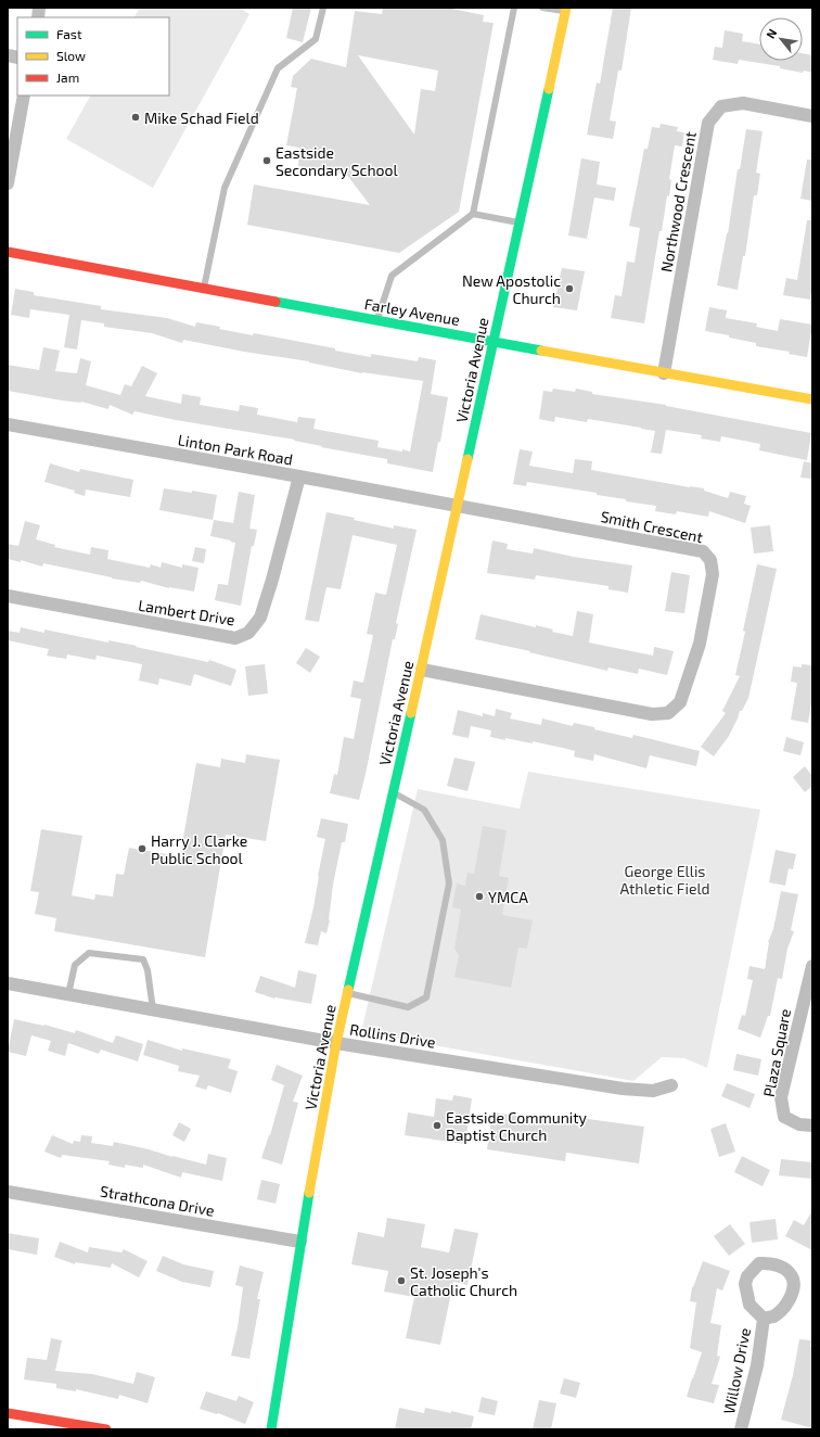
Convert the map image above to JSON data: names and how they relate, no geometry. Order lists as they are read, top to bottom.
{
  "streets": {
    "street": [
      "Northwood Crescent",
      "Farley Avenue",
      "Victoria Avenue",
      "Linton Park Road",
      "Smith Crescent",
      "Lambert Drive",
      "Rollins Drive",
      "Plaza Square",
      "Strathcona Drive",
      "Willow Drive"
    ]
  },
  "crossings": [
    ["Northwood Crescent", "Farley Avenue"],
    ["Farley Avenue", "Victoria Avenue"],
    ["Victoria Avenue", "Linton Park Road"],
    ["Victoria Avenue", "Smith Crescent"],
    ["Victoria Avenue", "Rollins Drive"],
    ["Victoria Avenue", "Strathcona Drive"],
    ["Linton Park Road", "Smith Crescent"],
    ["Linton Park Road", "Lambert Drive"]
  ],
  "parks": ["George Ellis Athletic Field"],
  "places": [
    "Mike Schad Field",
    "Eastside Secondary School",
    "New Apostolic Church",
    "Harry J. Clarke Public School",
    "YMCA",
    "Eastside Community Baptist Church",
    "St. Joseph's Catholic Church"
  ],
  "legend": ["Fast", "Slow", "Jam"],
  "north": "top left"
}
